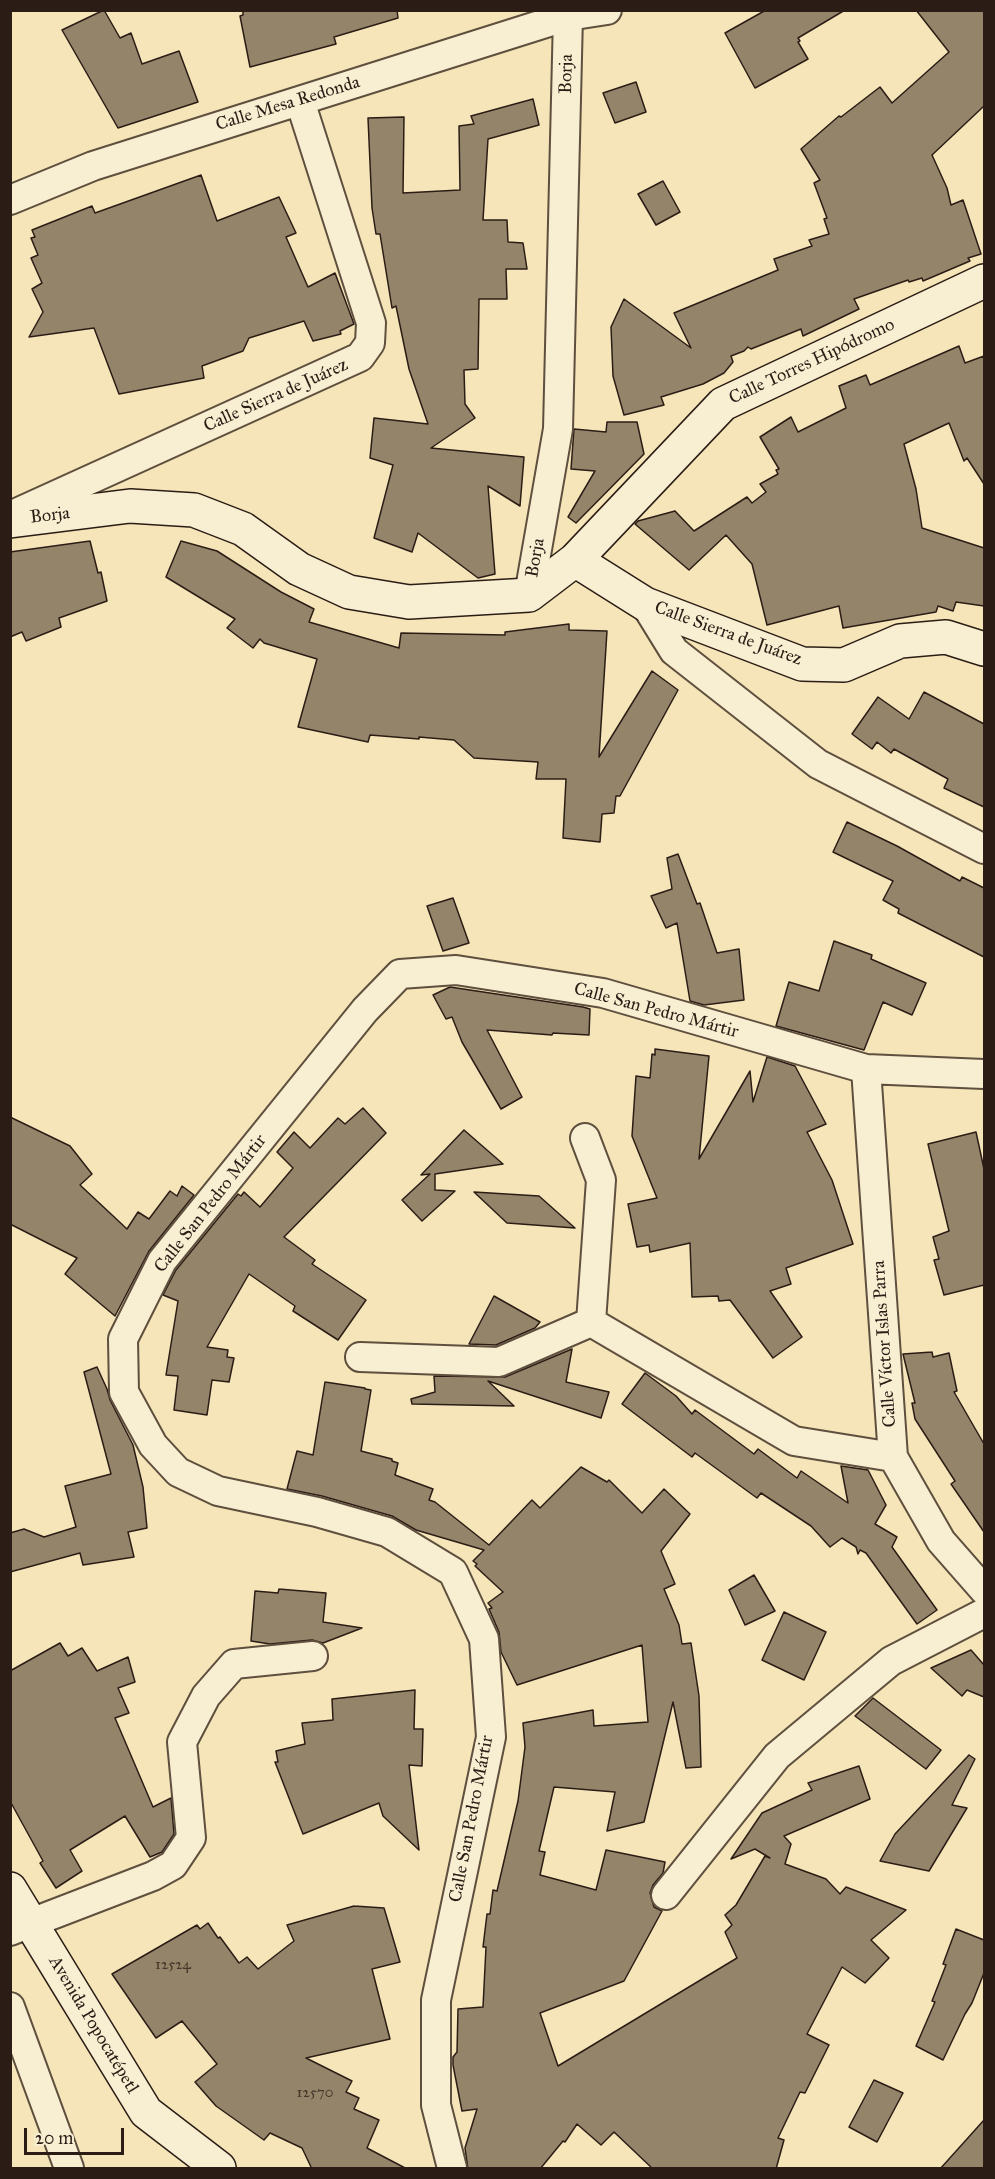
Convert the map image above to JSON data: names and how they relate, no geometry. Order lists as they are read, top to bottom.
{
  "streets": {
    "street": [
      "Borja",
      "Calle Mesa Redonda",
      "Calle Torres Hipódromo",
      "Calle Sierra de Juárez",
      "Calle San Pedro Mártir",
      "Calle Víctor Islas Parra",
      "Avenida Popocatépetl"
    ]
  },
  "crossings": [
    ["Borja", "Calle Mesa Redonda"],
    ["Borja", "Calle Torres Hipódromo"],
    ["Calle Mesa Redonda", "Calle Sierra de Juárez"],
    ["Calle Torres Hipódromo", "Calle Sierra de Juárez"],
    ["Calle San Pedro Mártir", "Calle Víctor Islas Parra"]
  ],
  "house_numbers": ["12524", "12570"],
  "scale_bar": "20 m"
}
